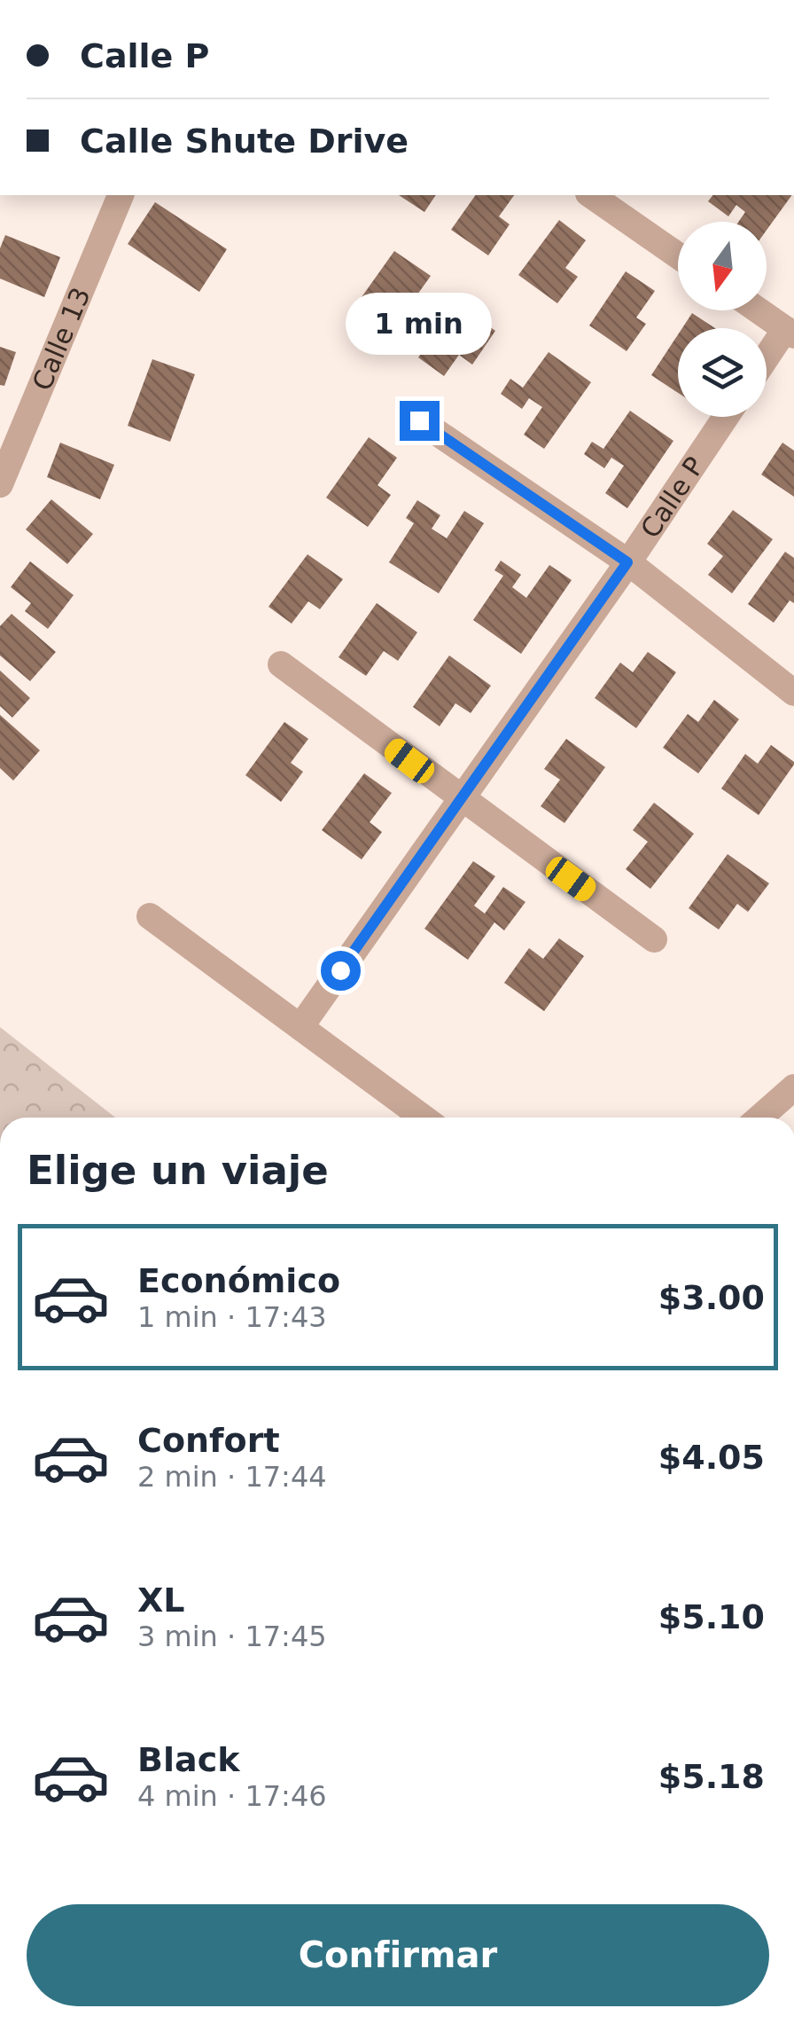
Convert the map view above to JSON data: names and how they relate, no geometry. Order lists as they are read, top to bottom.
{
  "streets": {
    "street": ["Calle 13", "Calle P"]
  },
  "north": "bottom",
  "page": {
    "banner": ["Calle P", "Calle Shute Drive"],
    "bubble": "1 min",
    "heading": "Elige un viaje",
    "list": [
      {
        "name": "Económico",
        "note": "1 min · 17:43",
        "value": "$3.00"
      },
      {
        "name": "Confort",
        "note": "2 min · 17:44",
        "value": "$4.05"
      },
      {
        "name": "XL",
        "note": "3 min · 17:45",
        "value": "$5.10"
      },
      {
        "name": "Black",
        "note": "4 min · 17:46",
        "value": "$5.18"
      }
    ],
    "buttons": "Confirmar"
  }
}
